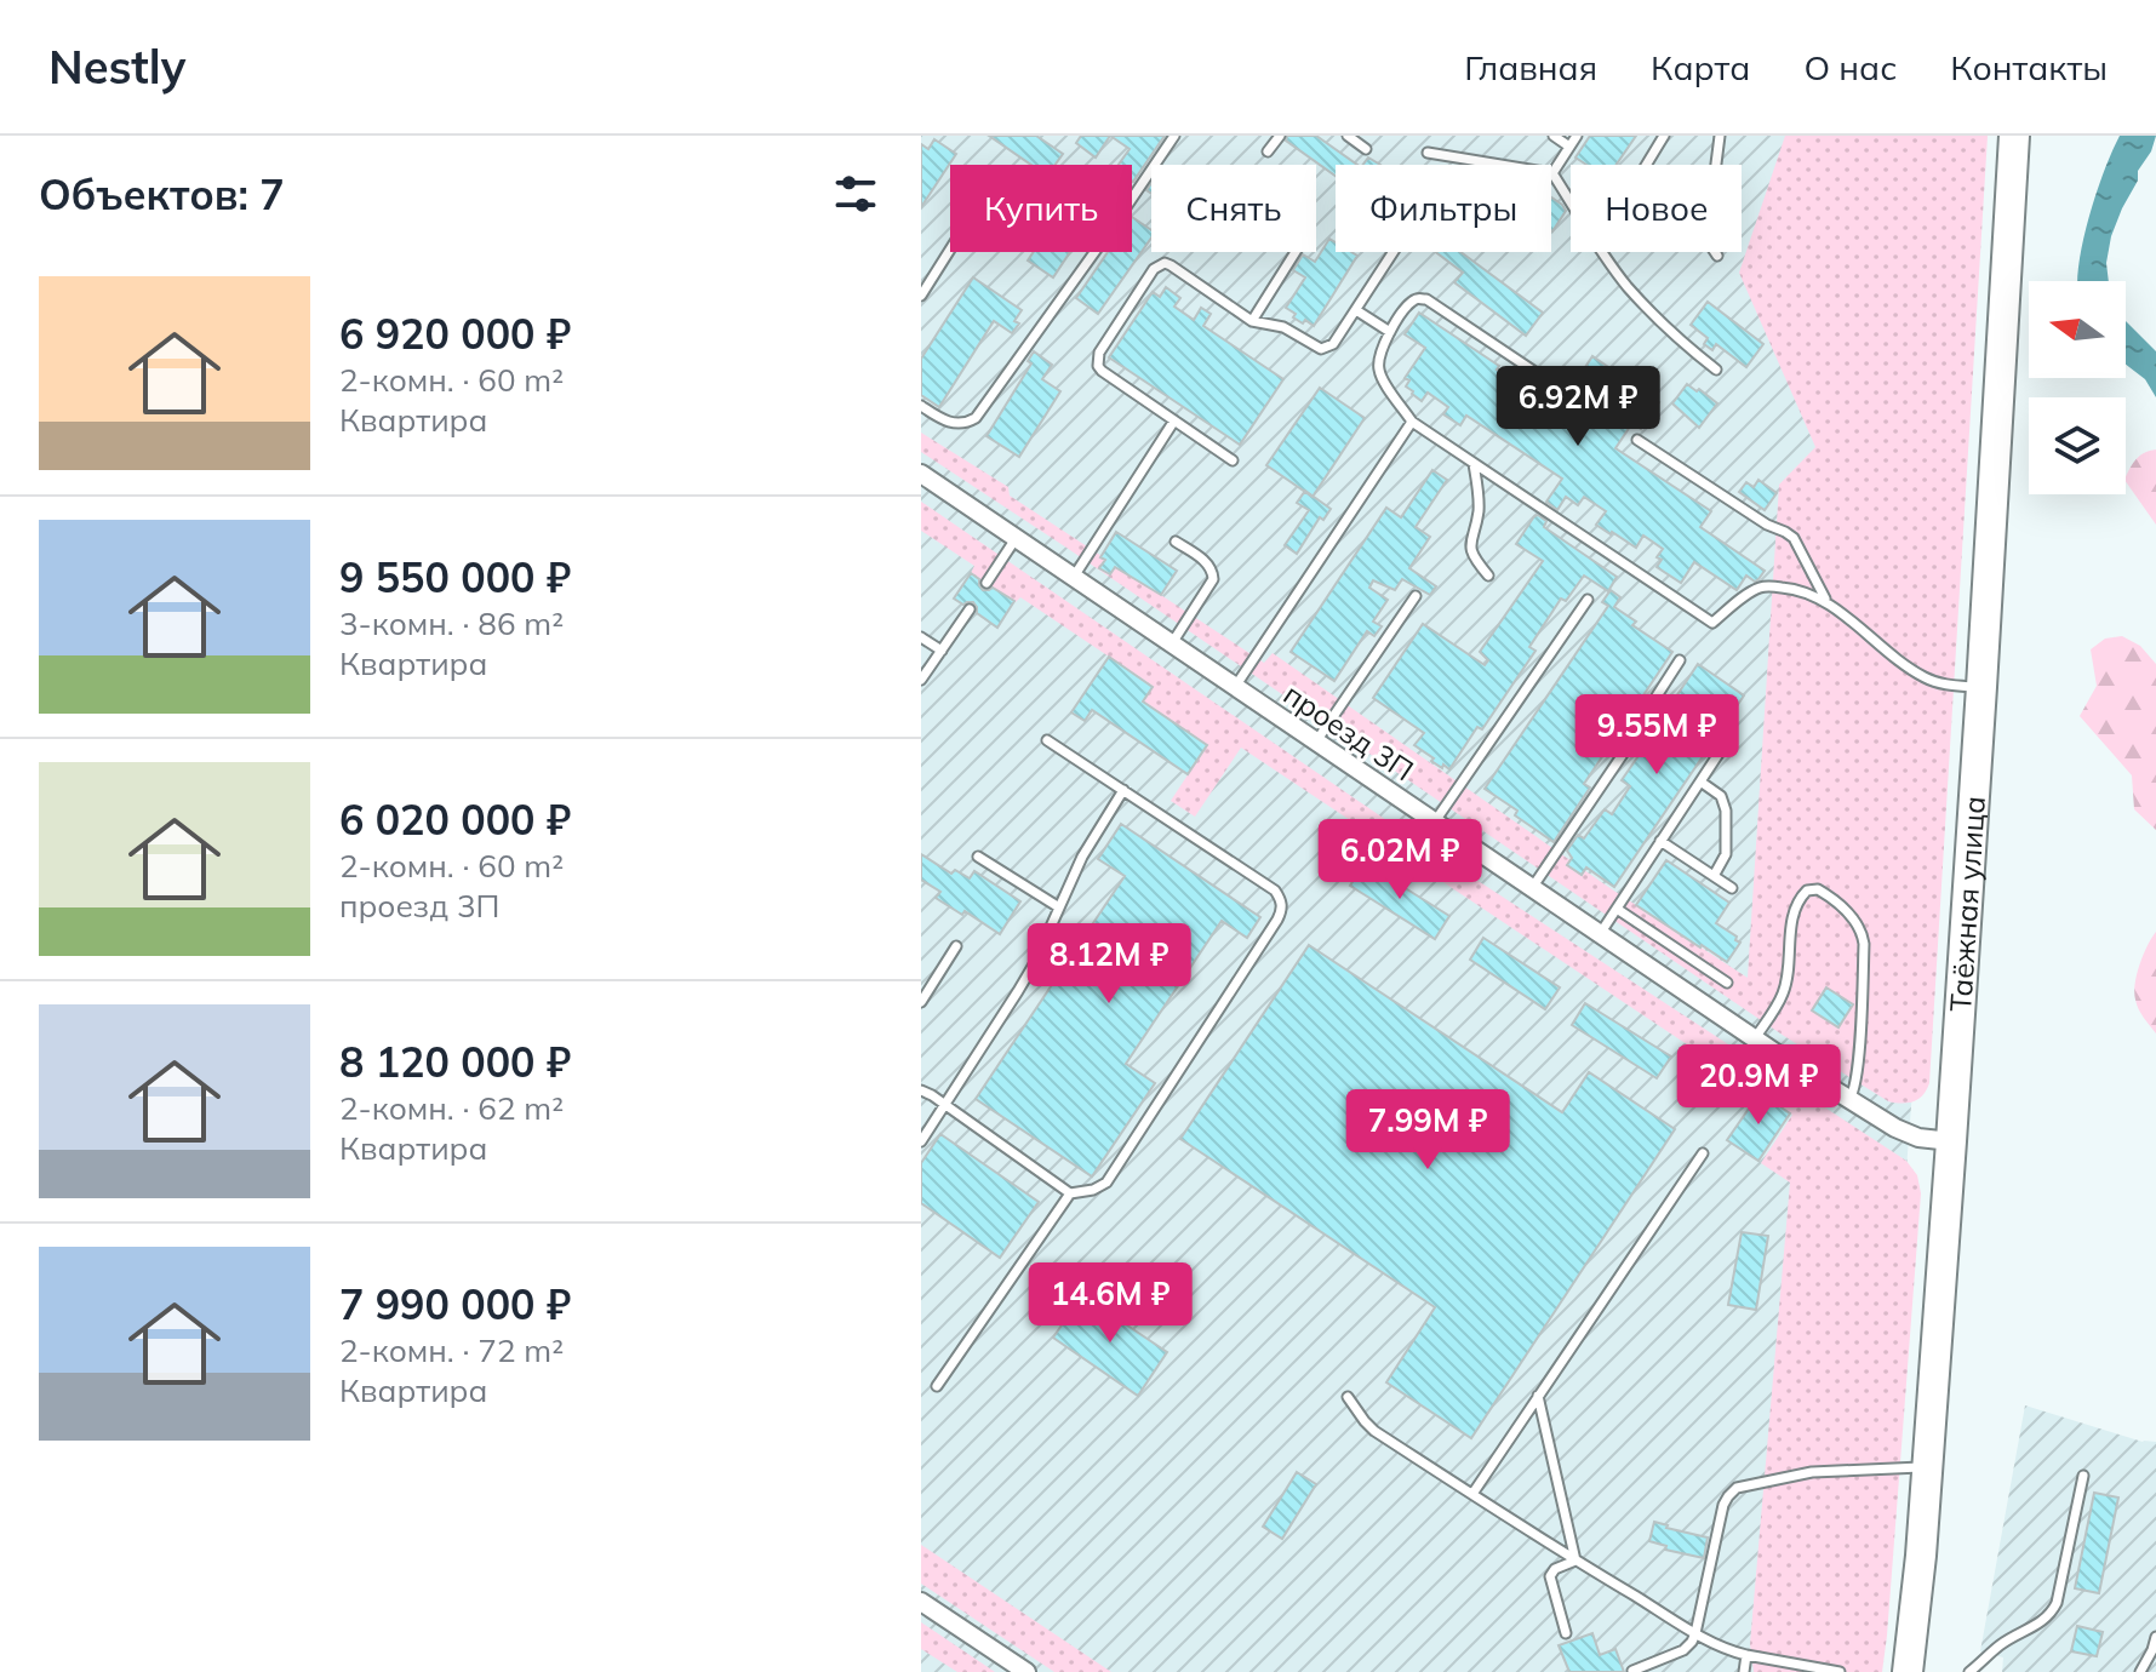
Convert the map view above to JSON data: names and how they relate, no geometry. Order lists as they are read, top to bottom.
{
  "streets": {
    "highway": ["Таёжная улица"],
    "street": ["проезд 3П"]
  },
  "crossings": [
    ["проезд 3П", "Таёжная улица"]
  ],
  "north": "left",
  "page": {
    "header": "Nestly",
    "nav": [
      "Главная",
      "Карта",
      "О нас",
      "Контакты"
    ],
    "heading": "Объектов: 7",
    "chip": [
      "Купить",
      "Снять",
      "Фильтры",
      "Новое"
    ],
    "list": [
      {
        "name": "6 920 000 ₽",
        "note": "2-комн. · 60 m² · Квартира"
      },
      {
        "name": "9 550 000 ₽",
        "note": "3-комн. · 86 m² · Квартира"
      },
      {
        "name": "6 020 000 ₽",
        "note": "2-комн. · 60 m² · проезд 3П"
      },
      {
        "name": "8 120 000 ₽",
        "note": "2-комн. · 62 m² · Квартира"
      },
      {
        "name": "7 990 000 ₽",
        "note": "2-комн. · 72 m² · Квартира"
      }
    ],
    "price": [
      "6.92M ₽",
      "9.55M ₽",
      "6.02M ₽",
      "8.12M ₽",
      "20.9M ₽",
      "7.99M ₽",
      "14.6M ₽"
    ]
  }
}
